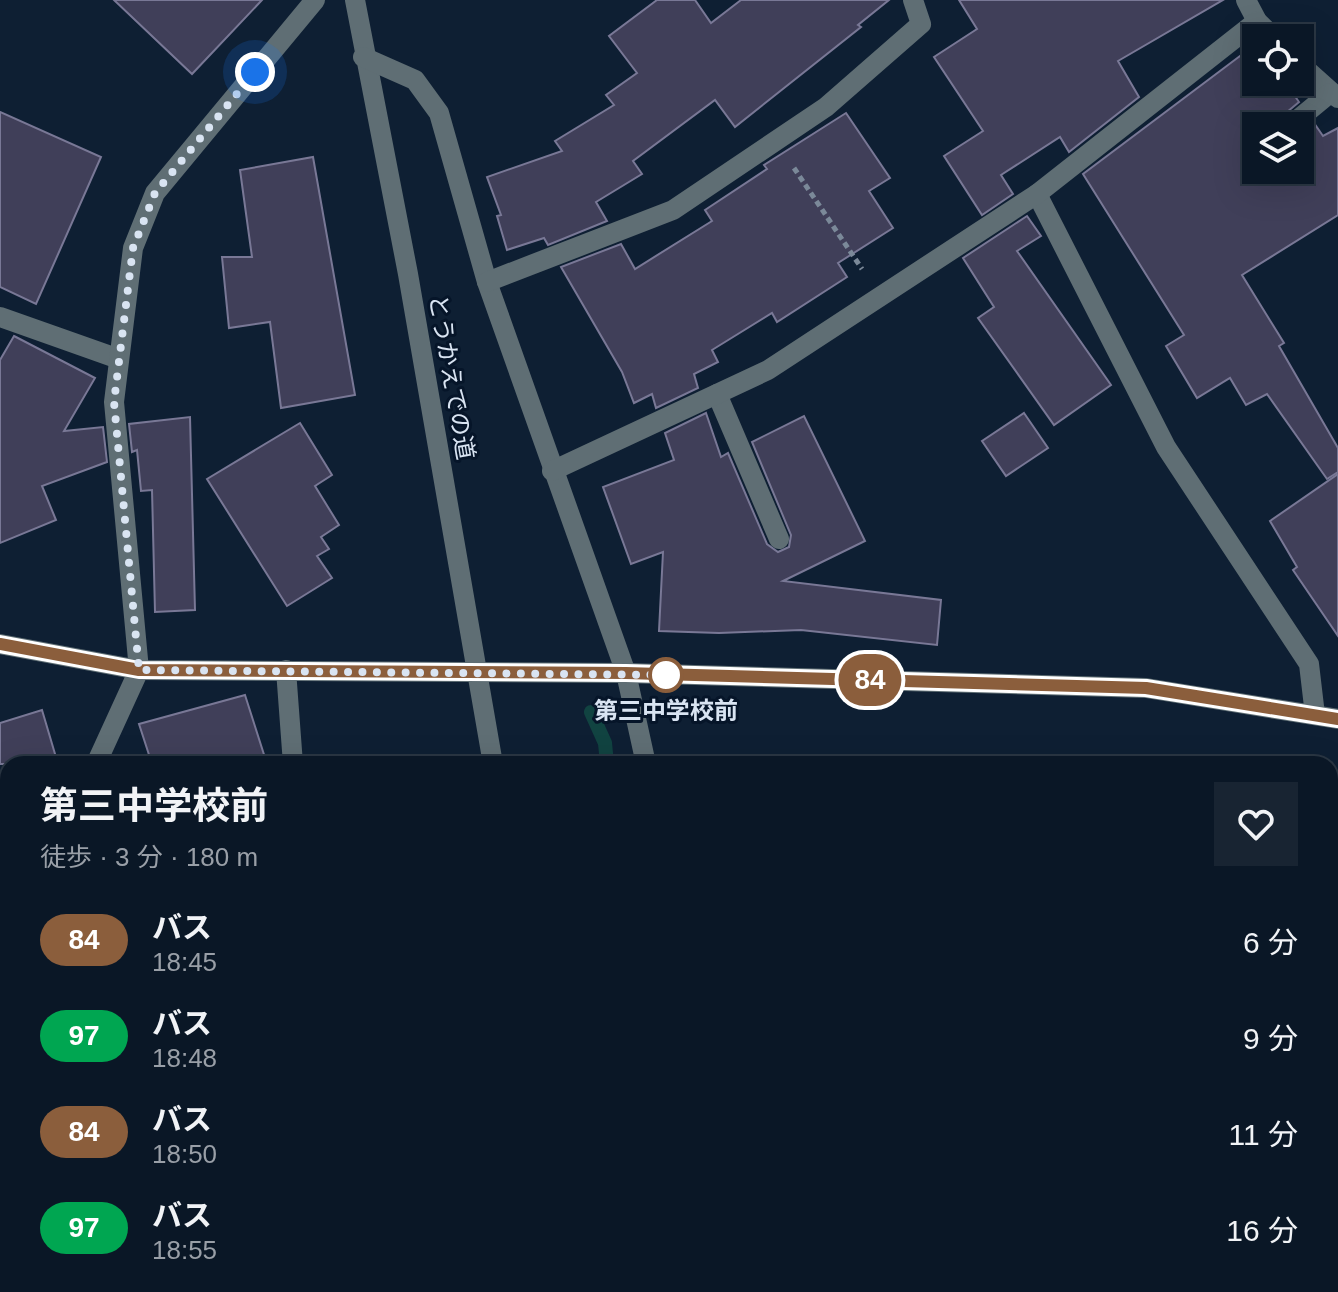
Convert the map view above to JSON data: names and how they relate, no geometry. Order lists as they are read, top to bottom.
{
  "streets": {
    "street": ["とうかえでの道"]
  },
  "places": ["第三中学校前"],
  "lines": ["bus line 84"],
  "page": {
    "on_map": "84",
    "heading": ["第三中学校前", "徒歩 · 3 分 · 180 m"],
    "list": [
      {
        "mark": "84",
        "name": "バス",
        "note": "18:45",
        "value": "6 分"
      },
      {
        "mark": "97",
        "name": "バス",
        "note": "18:48",
        "value": "9 分"
      },
      {
        "mark": "84",
        "name": "バス",
        "note": "18:50",
        "value": "11 分"
      },
      {
        "mark": "97",
        "name": "バス",
        "note": "18:55",
        "value": "16 分"
      }
    ]
  }
}
